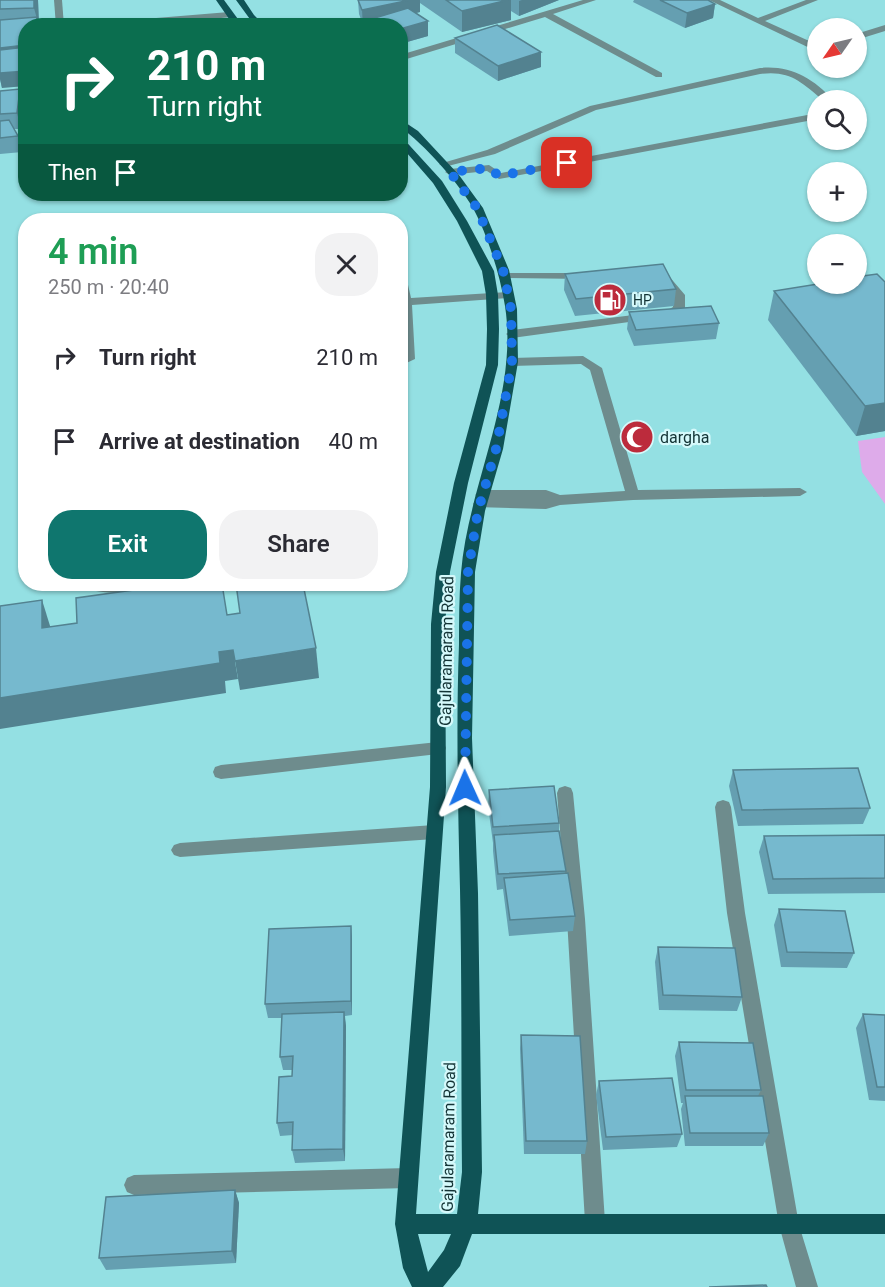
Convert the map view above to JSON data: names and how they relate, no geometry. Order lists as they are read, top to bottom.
{
  "streets": {
    "main road": ["Gajularamaram Road"]
  },
  "places": {
    "fuel station": ["HP"],
    "mosque": ["dargha"]
  },
  "north": "bottom left",
  "page": {
    "map_buttons": ["+", "−"],
    "turn": ["210 m", "Turn right"],
    "then": "Then",
    "heading": ["4 min", "250 m · 20:40"],
    "list": [
      {
        "name": "Turn right",
        "value": "210 m"
      },
      {
        "name": "Arrive at destination",
        "value": "40 m"
      }
    ],
    "buttons": ["Exit", "Share"]
  }
}
